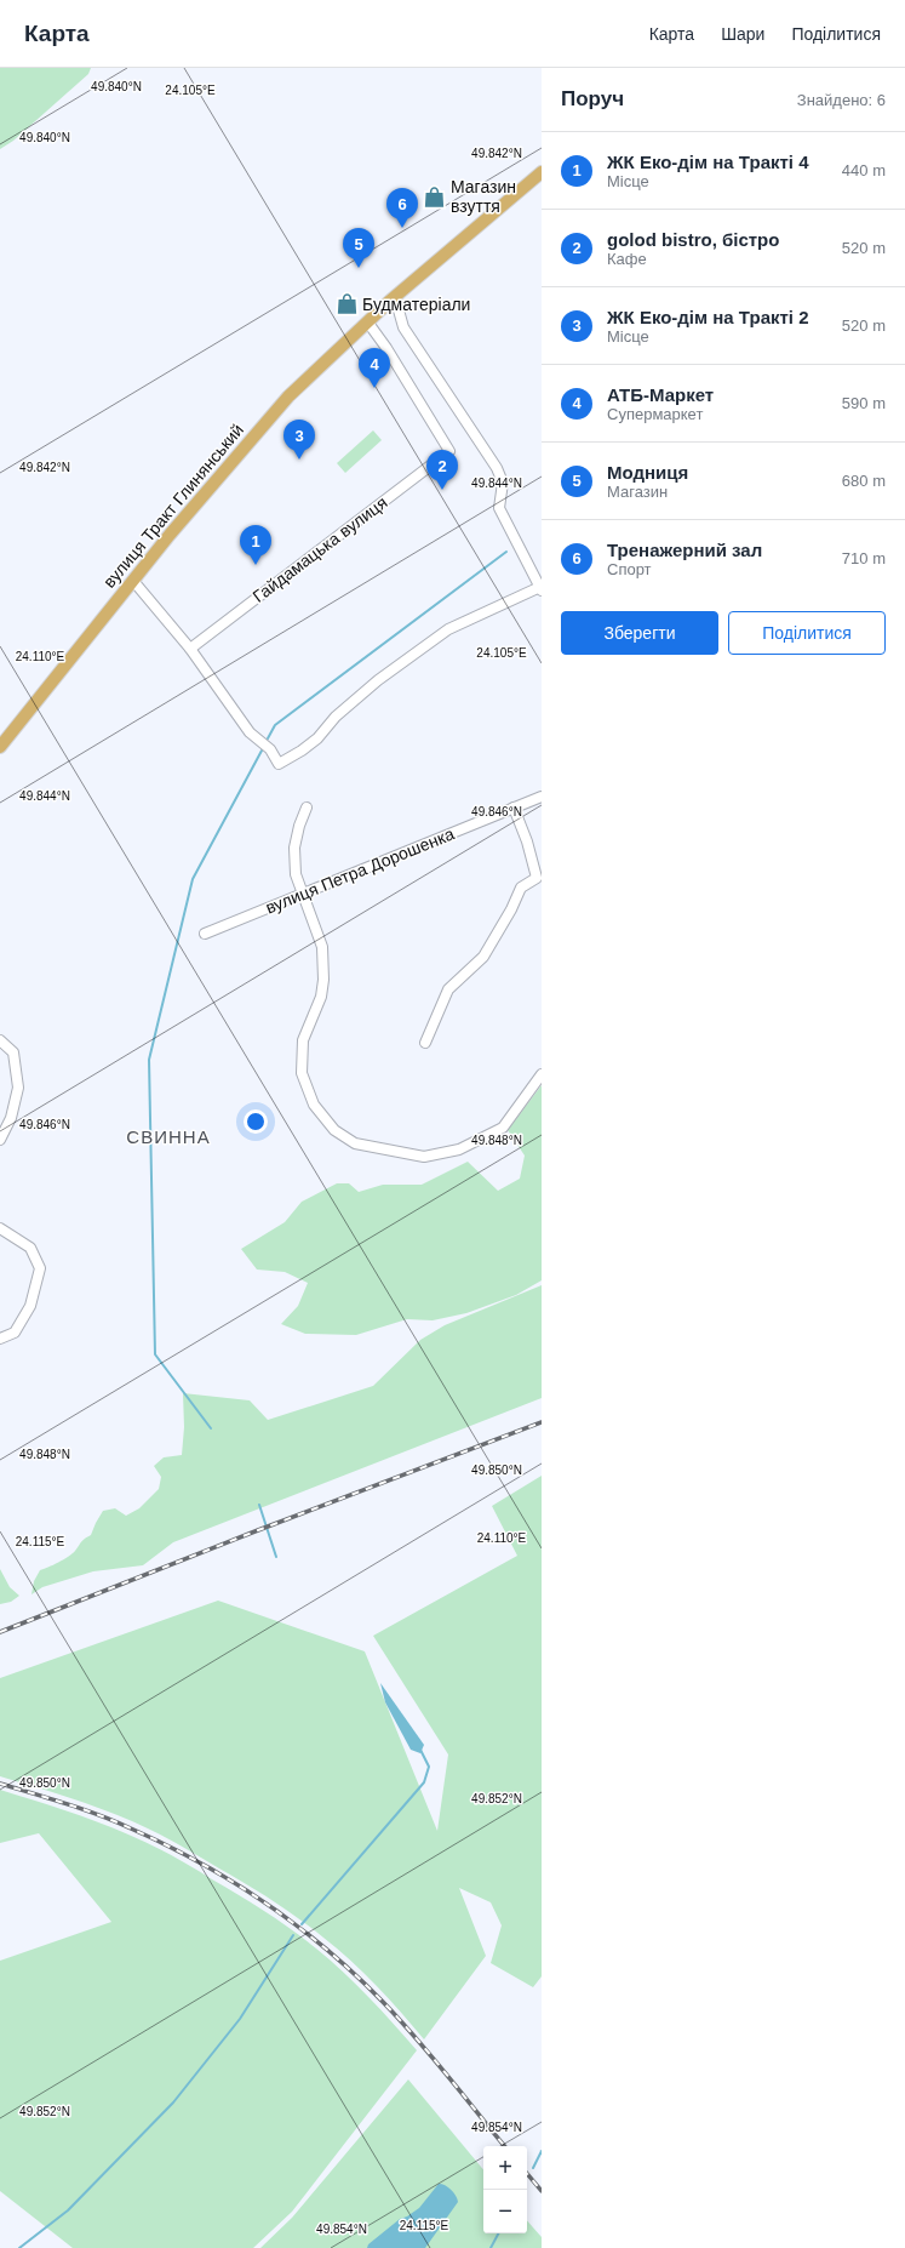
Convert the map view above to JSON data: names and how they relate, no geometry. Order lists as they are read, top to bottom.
{
  "streets": {
    "main road": ["вулиця Тракт Глинянський"],
    "street": ["Гайдамацька вулиця", "вулиця Петра Дорошенка"]
  },
  "crossings": [
    ["вулиця Тракт Глинянський", "Гайдамацька вулиця"]
  ],
  "districts": ["СВИННА"],
  "places": {
    "shop": ["Магазин взуття", "Будматеріали"]
  },
  "page": {
    "header": "Карта",
    "nav": ["Карта", "Шари", "Поділитися"],
    "heading": ["Поруч", "Знайдено: 6"],
    "list": [
      {
        "mark": "1",
        "name": "ЖК Еко-дім на Тракті 4",
        "note": "Місце",
        "value": "440 m"
      },
      {
        "mark": "2",
        "name": "golod bistro, бістро",
        "note": "Кафе",
        "value": "520 m"
      },
      {
        "mark": "3",
        "name": "ЖК Еко-дім на Тракті 2",
        "note": "Місце",
        "value": "520 m"
      },
      {
        "mark": "4",
        "name": "АТБ-Маркет",
        "note": "Супермаркет",
        "value": "590 m"
      },
      {
        "mark": "5",
        "name": "Модниця",
        "note": "Магазин",
        "value": "680 m"
      },
      {
        "mark": "6",
        "name": "Тренажерний зал",
        "note": "Спорт",
        "value": "710 m"
      }
    ],
    "pins": [
      "6",
      "5",
      "4",
      "3",
      "2",
      "1"
    ],
    "buttons": ["Зберегти", "Поділитися"],
    "map_buttons": ["+", "−"]
  },
  "coordinates": [
    "49.840°N",
    "24.105°E",
    "49.842°N",
    "49.844°N",
    "24.110°E",
    "49.846°N",
    "49.848°N",
    "49.850°N",
    "24.115°E",
    "49.852°N",
    "49.854°N"
  ]
}
